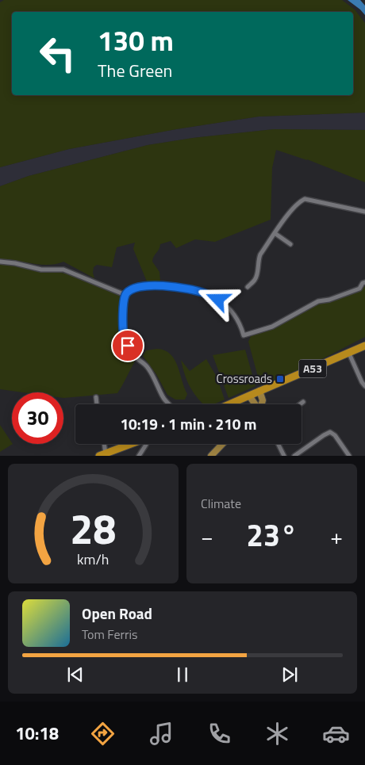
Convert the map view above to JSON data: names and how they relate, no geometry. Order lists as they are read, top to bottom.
{
  "streets": {
    "highway": ["A53"]
  },
  "places": {
    "transit": ["Crossroads"]
  },
  "page": {
    "turn": ["130 m", "The Green"],
    "limit": "30",
    "trip": "10:19 · 1 min · 210 m",
    "tile": "Climate",
    "heat": ["−", "23°", "+"],
    "song": ["Open Road", "Tom Ferris"],
    "tabs": "10:18",
    "gauge": ["28", "km/h"]
  }
}
